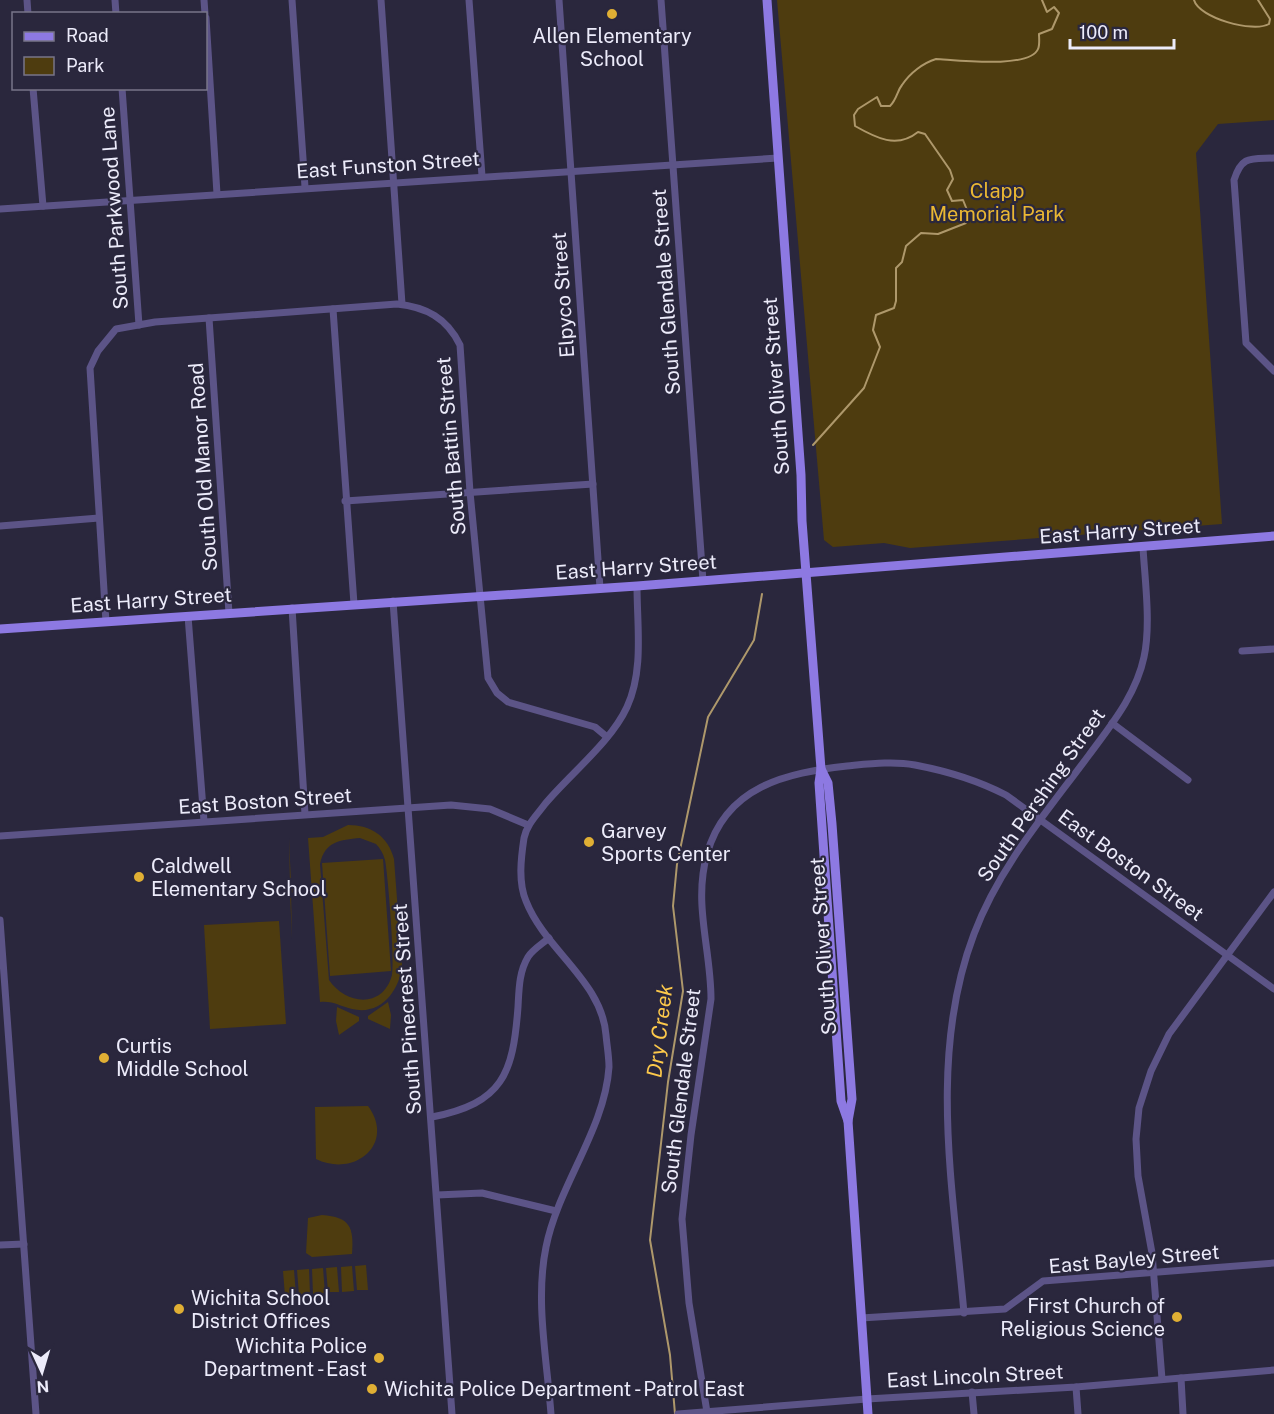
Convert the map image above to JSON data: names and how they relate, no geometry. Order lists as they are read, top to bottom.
{
  "streets": {
    "main road": ["South Oliver Street", "East Harry Street"],
    "street": [
      "East Funston Street",
      "South Parkwood Lane",
      "South Glendale Street",
      "Elpyco Street",
      "South Battin Street",
      "South Old Manor Road",
      "South Pershing Street",
      "East Boston Street",
      "South Pinecrest Street",
      "East Bayley Street",
      "East Lincoln Street"
    ]
  },
  "crossings": [
    ["East Funston Street", "South Parkwood Lane"],
    ["East Funston Street", "South Glendale Street"],
    ["East Funston Street", "Elpyco Street"],
    ["East Funston Street", "South Oliver Street"],
    ["South Parkwood Lane", "East Harry Street"],
    ["South Glendale Street", "South Oliver Street"],
    ["South Glendale Street", "East Harry Street"],
    ["South Glendale Street", "East Boston Street"],
    ["South Glendale Street", "East Lincoln Street"],
    ["Elpyco Street", "East Harry Street"],
    ["South Oliver Street", "East Harry Street"],
    ["South Oliver Street", "East Boston Street"],
    ["South Oliver Street", "East Bayley Street"],
    ["South Oliver Street", "East Lincoln Street"],
    ["South Battin Street", "East Harry Street"],
    ["South Old Manor Road", "East Harry Street"],
    ["East Harry Street", "South Pershing Street"],
    ["East Harry Street", "South Pinecrest Street"],
    ["South Pershing Street", "East Boston Street"],
    ["South Pershing Street", "East Bayley Street"],
    ["East Boston Street", "South Pinecrest Street"]
  ],
  "water": ["Dry Creek"],
  "parks": ["Clapp Memorial Park"],
  "places": [
    "Allen Elementary School",
    "Garvey Sports Center",
    "Caldwell Elementary School",
    "Curtis Middle School",
    "Wichita School District Offices",
    "First Church of Religious Science",
    "Wichita Police Department - East",
    "Wichita Police Department - Patrol East"
  ],
  "legend": ["Road", "Park"],
  "scale_bar": "100 m",
  "north": "bottom"
}
